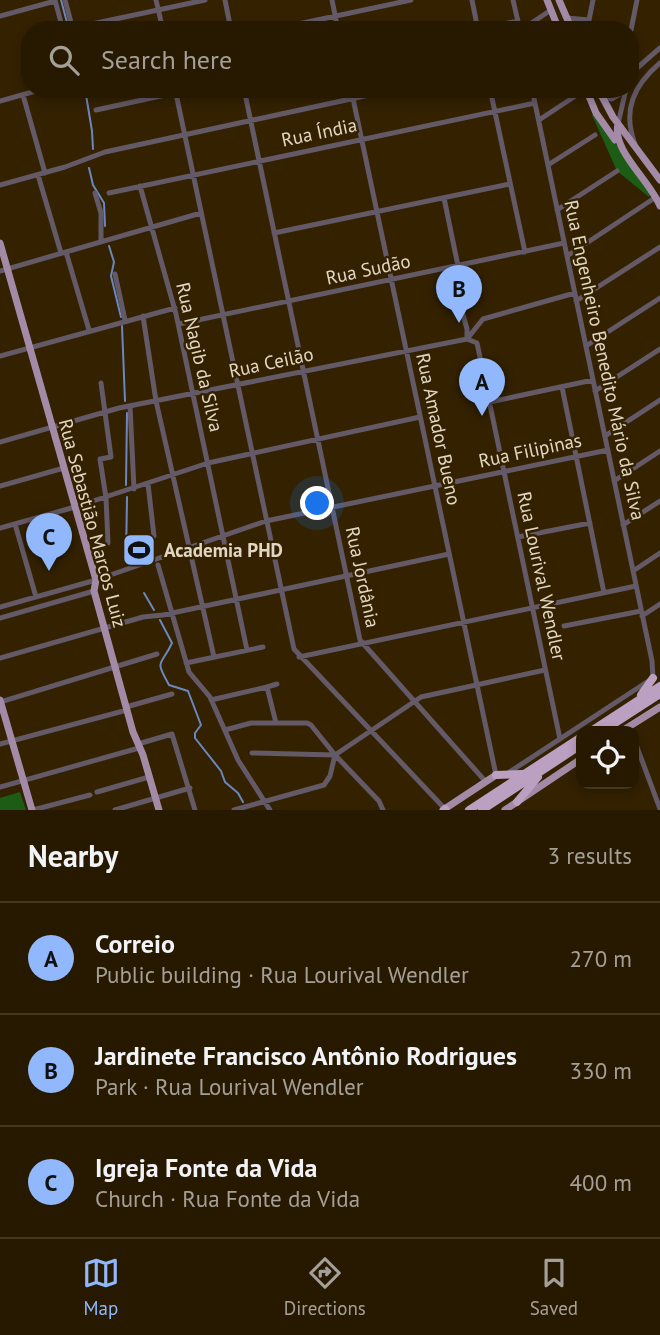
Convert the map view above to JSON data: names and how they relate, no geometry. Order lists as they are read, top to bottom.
{
  "streets": {
    "main road": ["Rua Sebastião Marcos Luiz"],
    "street": [
      "Rua Índia",
      "Rua Sudão",
      "Rua Nagib da Silva",
      "Rua Engenheiro Benedito Mário da Silva",
      "Rua Ceilão",
      "Rua Amador Bueno",
      "Rua Filipinas",
      "Rua Lourival Wendler",
      "Rua Jordânia"
    ]
  },
  "crossings": [
    ["Rua Índia", "Rua Nagib da Silva"],
    ["Rua Índia", "Rua Engenheiro Benedito Mário da Silva"],
    ["Rua Índia", "Rua Amador Bueno"],
    ["Rua Índia", "Rua Jordânia"],
    ["Rua Sudão", "Rua Nagib da Silva"],
    ["Rua Sudão", "Rua Engenheiro Benedito Mário da Silva"],
    ["Rua Sudão", "Rua Amador Bueno"],
    ["Rua Sudão", "Rua Jordânia"],
    ["Rua Nagib da Silva", "Rua Ceilão"],
    ["Rua Nagib da Silva", "Rua Filipinas"],
    ["Rua Engenheiro Benedito Mário da Silva", "Rua Filipinas"],
    ["Rua Ceilão", "Rua Amador Bueno"],
    ["Rua Ceilão", "Rua Sebastião Marcos Luiz"],
    ["Rua Ceilão", "Rua Lourival Wendler"],
    ["Rua Ceilão", "Rua Jordânia"],
    ["Rua Amador Bueno", "Rua Filipinas"],
    ["Rua Filipinas", "Rua Sebastião Marcos Luiz"],
    ["Rua Filipinas", "Rua Lourival Wendler"],
    ["Rua Filipinas", "Rua Jordânia"]
  ],
  "places": {
    "sports": ["Academia PHD"]
  },
  "page": {
    "search": "Search here",
    "pins": ["B", "A", "C"],
    "heading": ["Nearby", "3 results"],
    "list": [
      {
        "mark": "A",
        "name": "Correio",
        "note": "Public building · Rua Lourival Wendler",
        "value": "270 m"
      },
      {
        "mark": "B",
        "name": "Jardinete Francisco Antônio Rodrigues",
        "note": "Park · Rua Lourival Wendler",
        "value": "330 m"
      },
      {
        "mark": "C",
        "name": "Igreja Fonte da Vida",
        "note": "Church · Rua Fonte da Vida",
        "value": "400 m"
      }
    ],
    "nav": ["Map", "Directions", "Saved"]
  }
}
